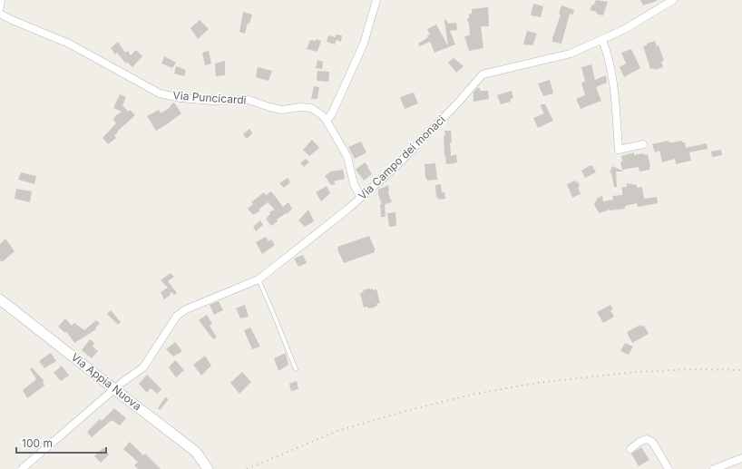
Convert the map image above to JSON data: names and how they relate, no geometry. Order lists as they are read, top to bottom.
{
  "streets": {
    "street": ["Via Puncicardi", "Via Campo dei monaci", "Via Appia Nuova"]
  },
  "crossings": [
    ["Via Puncicardi", "Via Campo dei monaci"],
    ["Via Campo dei monaci", "Via Appia Nuova"]
  ],
  "scale_bar": "100 m"
}
